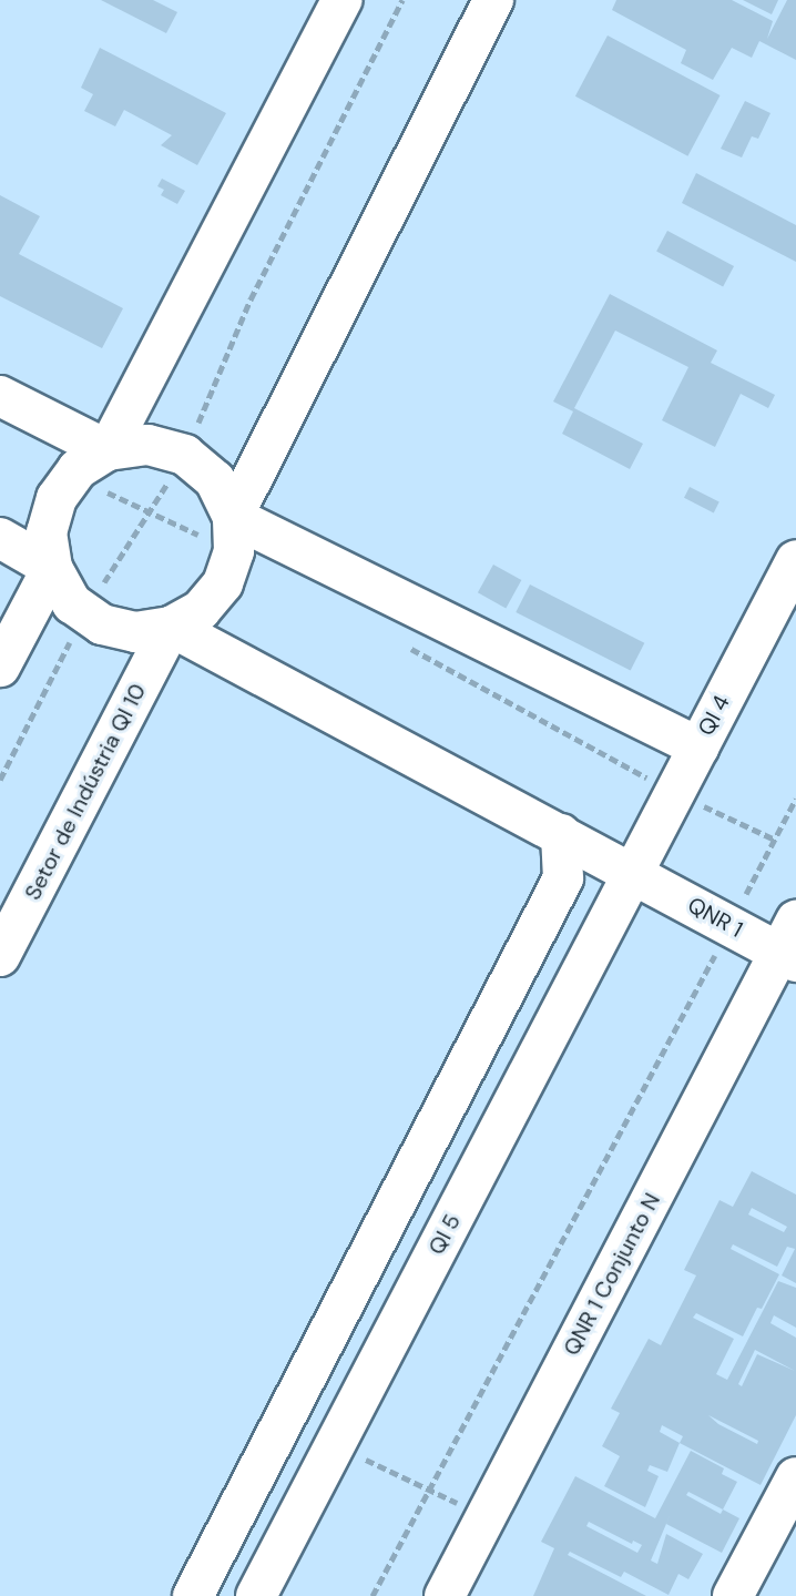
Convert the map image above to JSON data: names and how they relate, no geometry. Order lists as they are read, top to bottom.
{
  "streets": {
    "street": [
      "QI 4",
      "Setor de Indústria QI 10",
      "QNR 1",
      "QI 5",
      "QNR 1 Conjunto N"
    ]
  },
  "crossings": [
    ["QI 4", "QNR 1"],
    ["QI 4", "QI 5"],
    ["Setor de Indústria QI 10", "QNR 1"],
    ["QNR 1", "QI 5"],
    ["QNR 1", "QNR 1 Conjunto N"]
  ]
}
